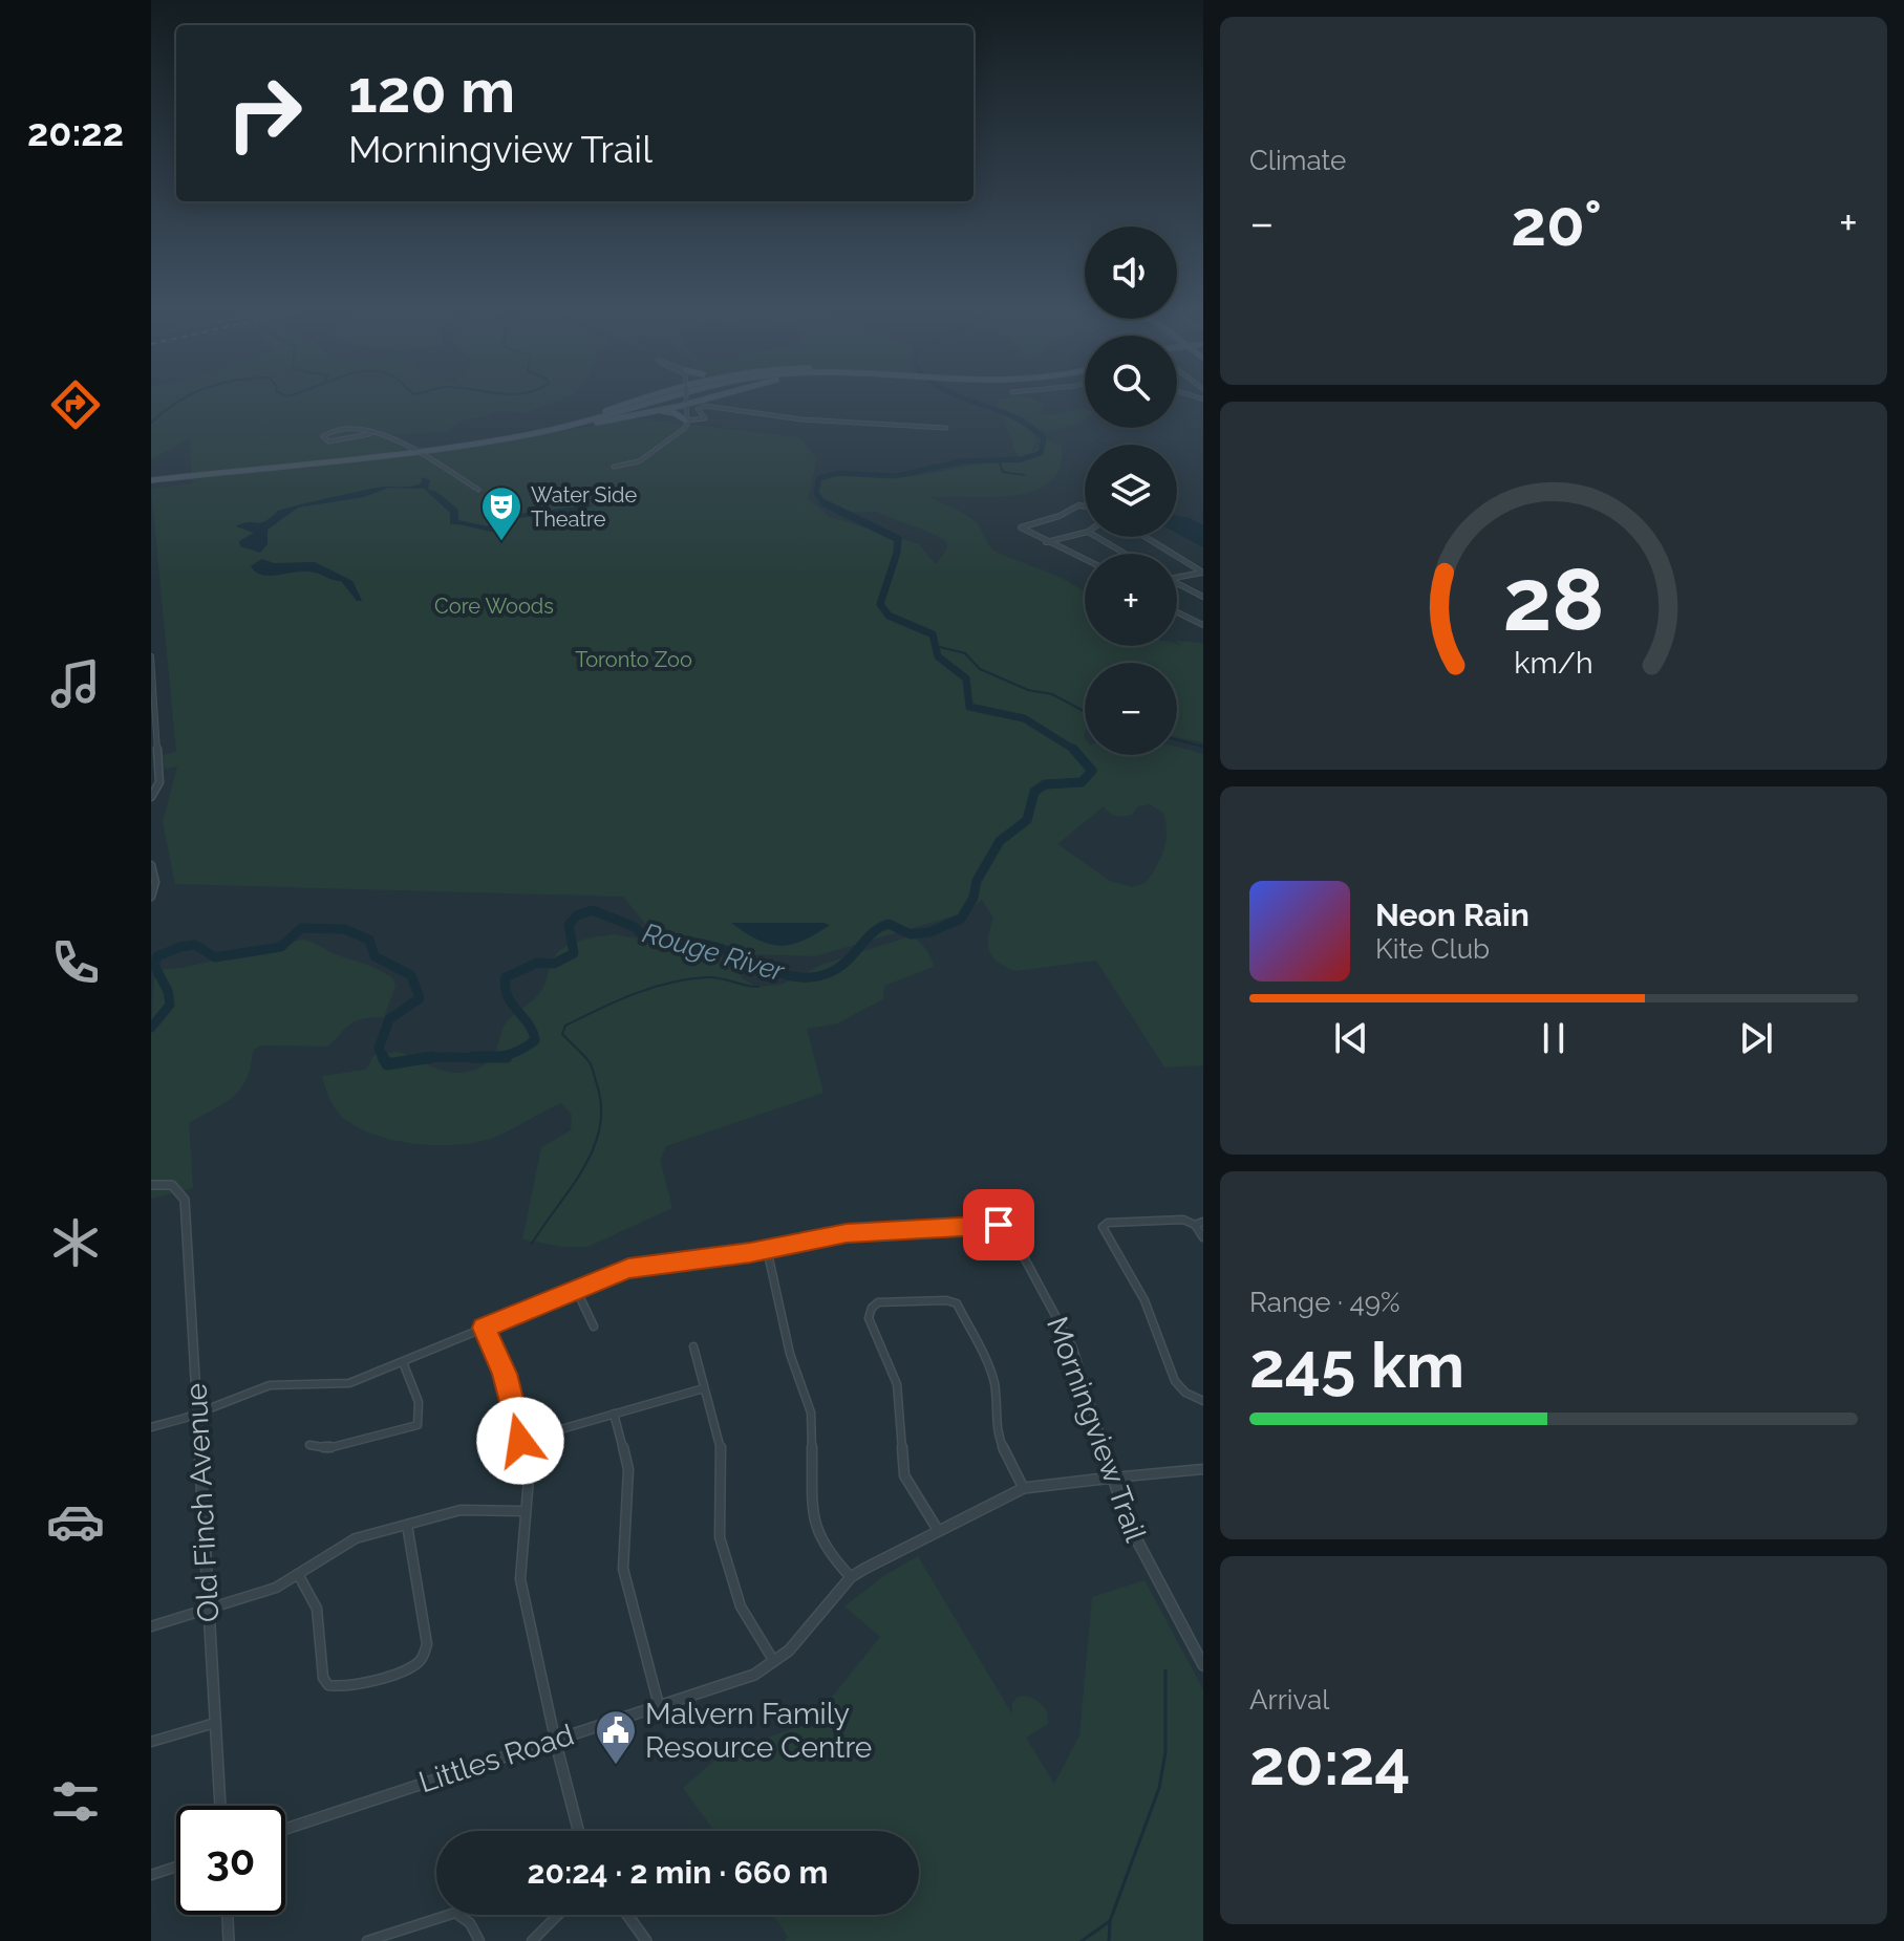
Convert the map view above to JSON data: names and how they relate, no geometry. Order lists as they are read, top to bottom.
{
  "streets": {
    "street": ["Morningview Trail", "Old Finch Avenue", "Littles Road"]
  },
  "crossings": [
    ["Morningview Trail", "Old Finch Avenue"],
    ["Morningview Trail", "Littles Road"]
  ],
  "water": ["Rouge River"],
  "parks": ["Core Woods", "Toronto Zoo"],
  "places": {
    "theatre": ["Water Side Theatre"],
    "public building": ["Malvern Family Resource Centre"]
  },
  "page": {
    "tabs": "20:22",
    "tile": [
      "Climate",
      ["Range · 49%", "245 km"],
      ["Arrival", "20:24"]
    ],
    "turn": ["120 m", "Morningview Trail"],
    "heat": ["−", "20°", "+"],
    "map_buttons": ["+", "−"],
    "song": ["Neon Rain", "Kite Club"],
    "limit": "30",
    "trip": "20:24 · 2 min · 660 m",
    "gauge": ["28", "km/h"]
  }
}
